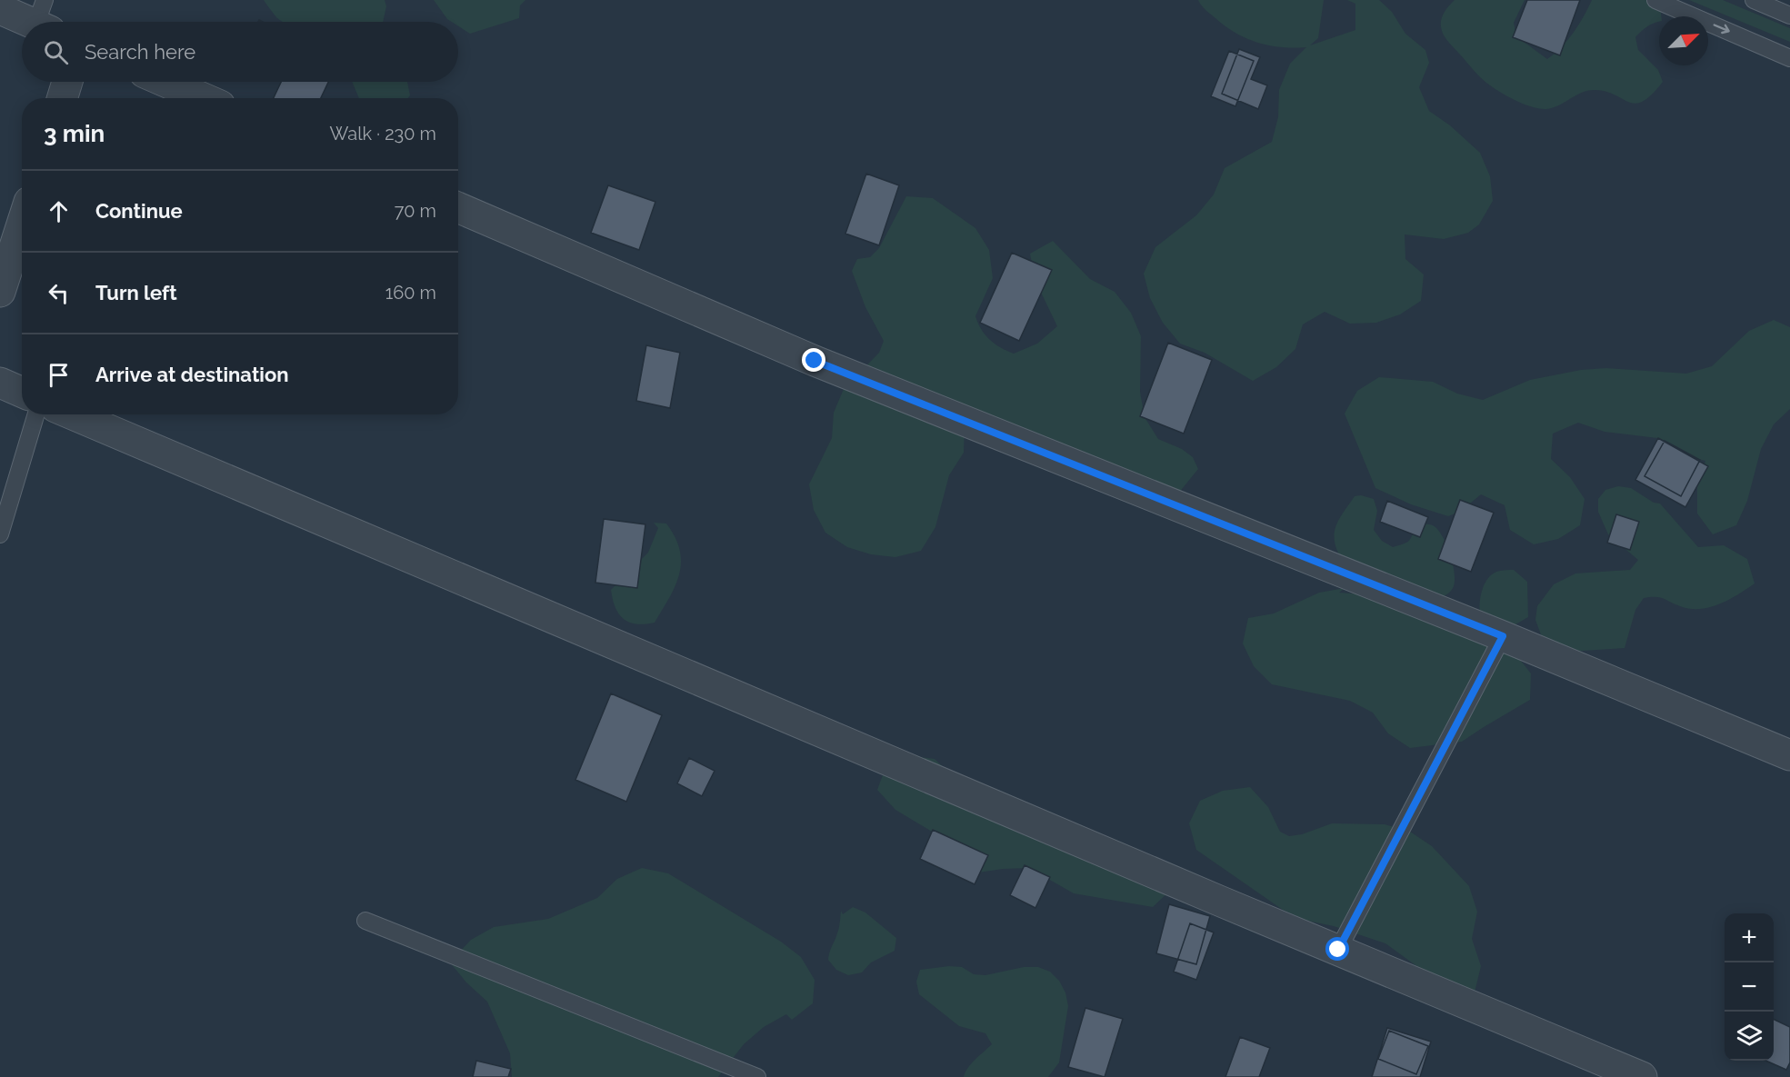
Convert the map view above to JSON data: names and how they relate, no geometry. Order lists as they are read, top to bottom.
{
  "north": "top right",
  "page": {
    "search": "Search here",
    "heading": ["3 min", "Walk · 230 m"],
    "list": [
      ["Continue", "70 m"],
      ["Turn left", "160 m"],
      "Arrive at destination"
    ],
    "map_buttons": ["+", "−"]
  }
}
